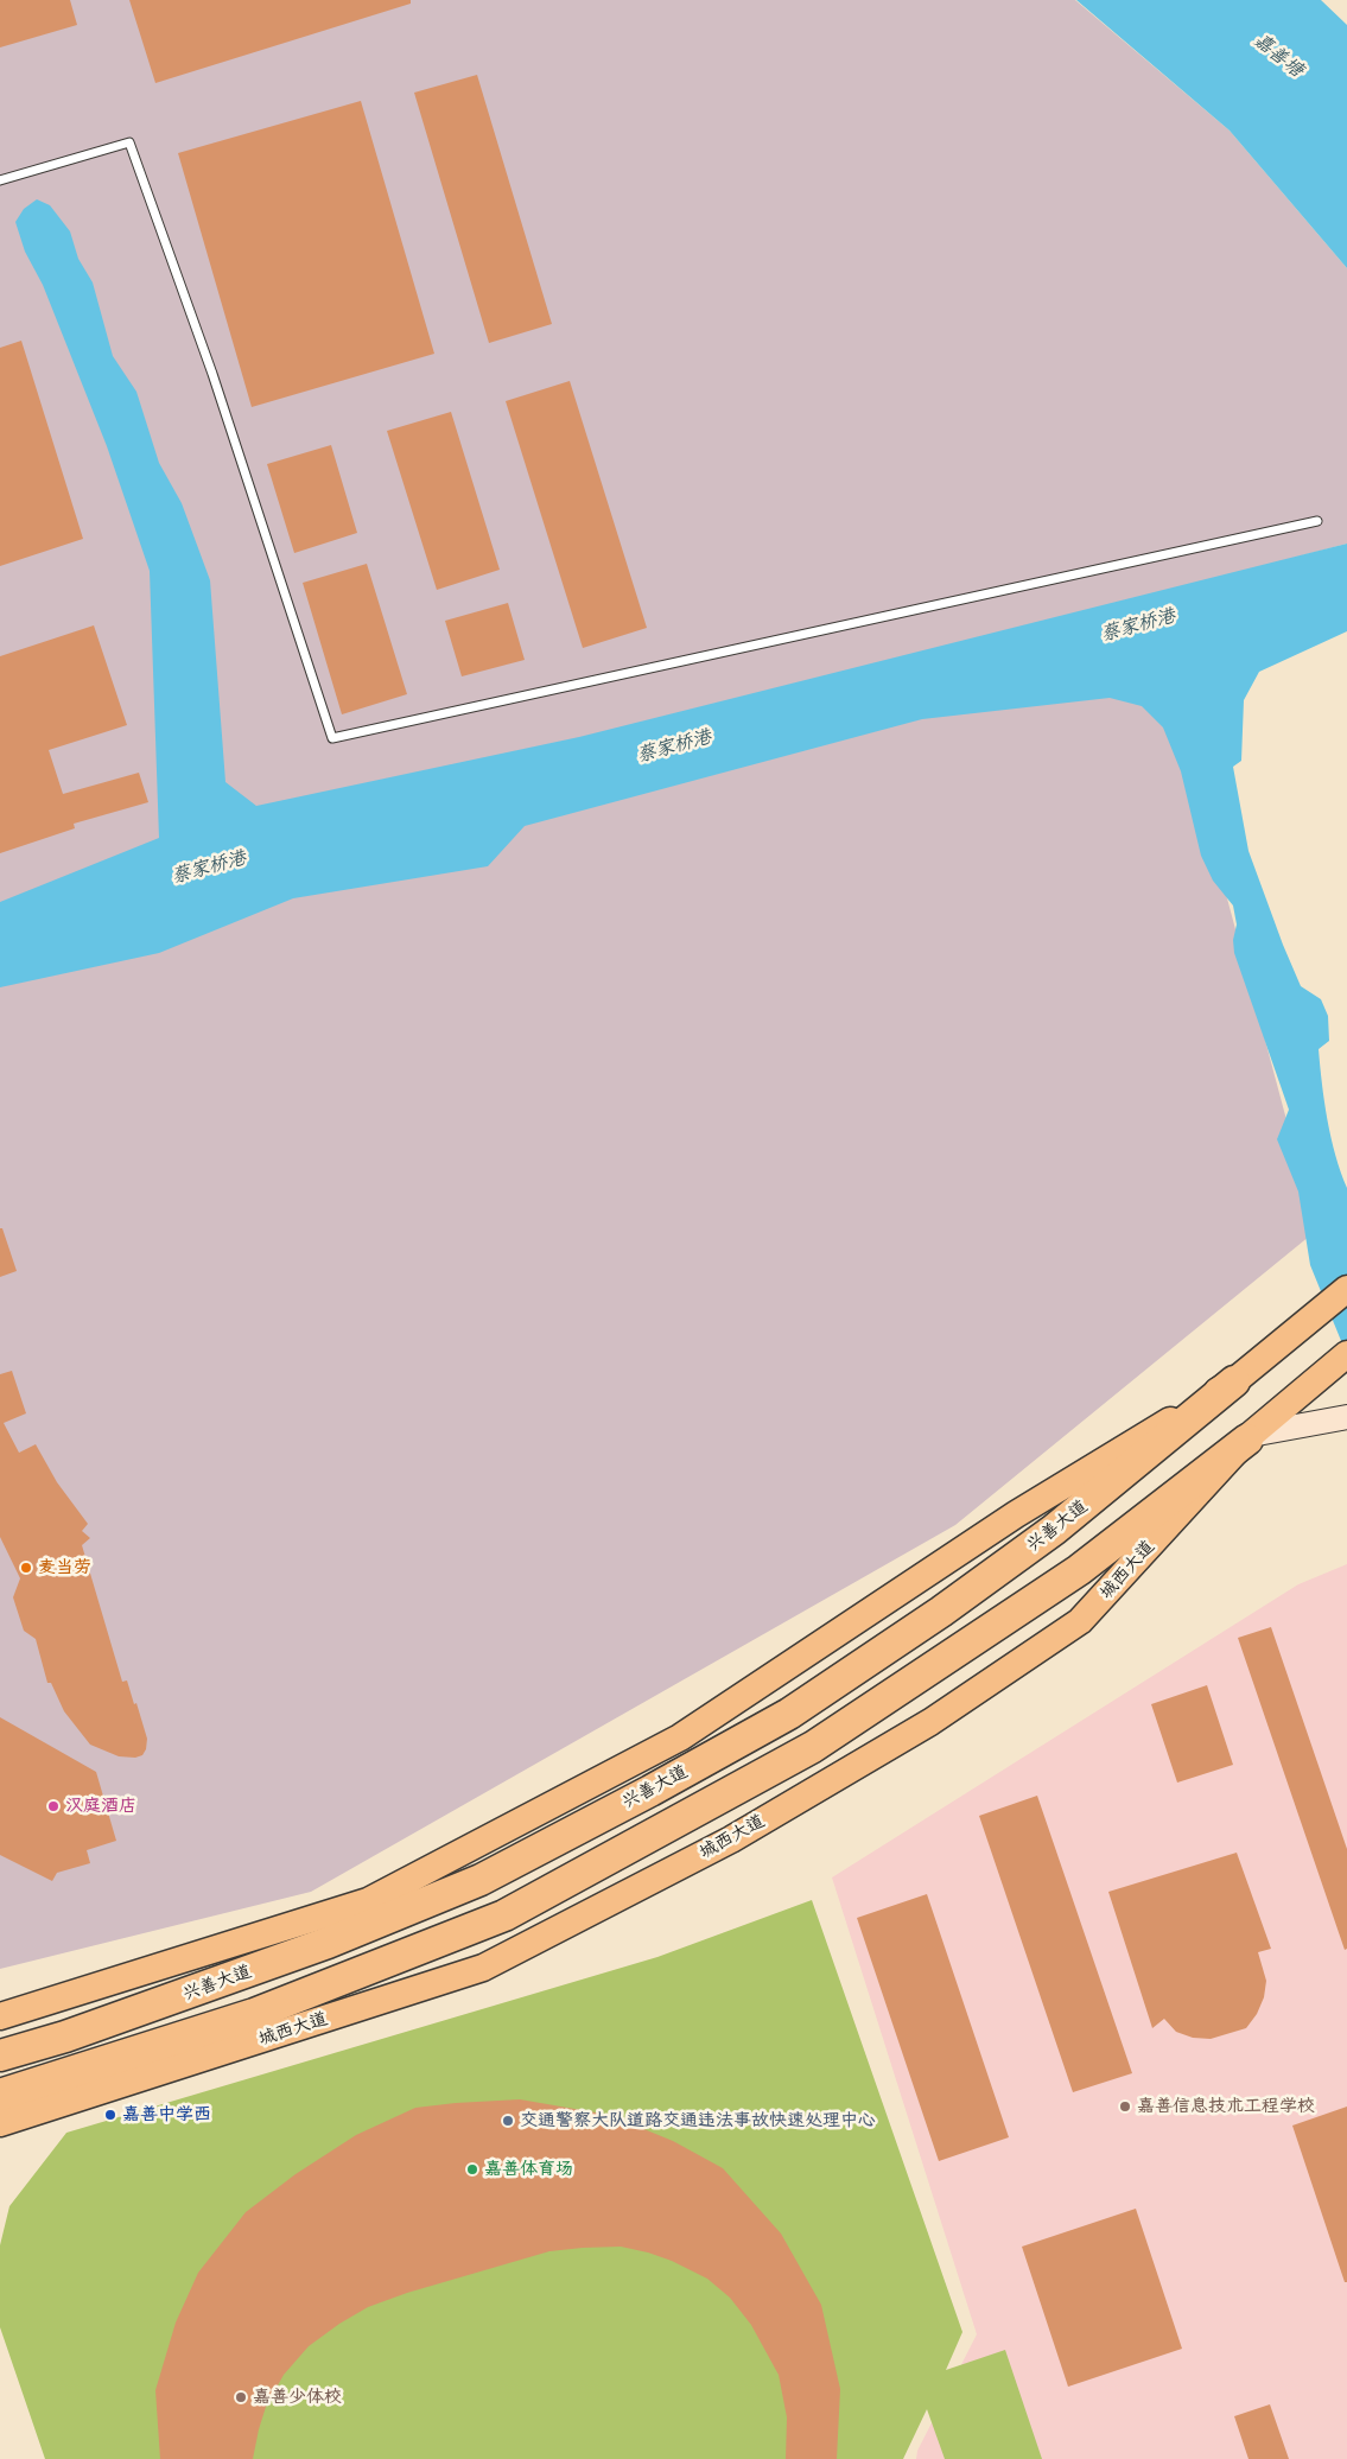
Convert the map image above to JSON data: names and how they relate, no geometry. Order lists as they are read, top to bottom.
{
  "streets": {
    "highway": ["兴善大道"],
    "main road": ["城西大道"]
  },
  "water": ["嘉善塘", "蔡家桥港"],
  "places": [
    "麦当劳",
    "汉庭酒店",
    "嘉善信息技术工程学校",
    "嘉善中学西",
    "交通警察大队道路交通违法事故快速处理中心",
    "嘉善体育场",
    "嘉善少体校"
  ]
}
